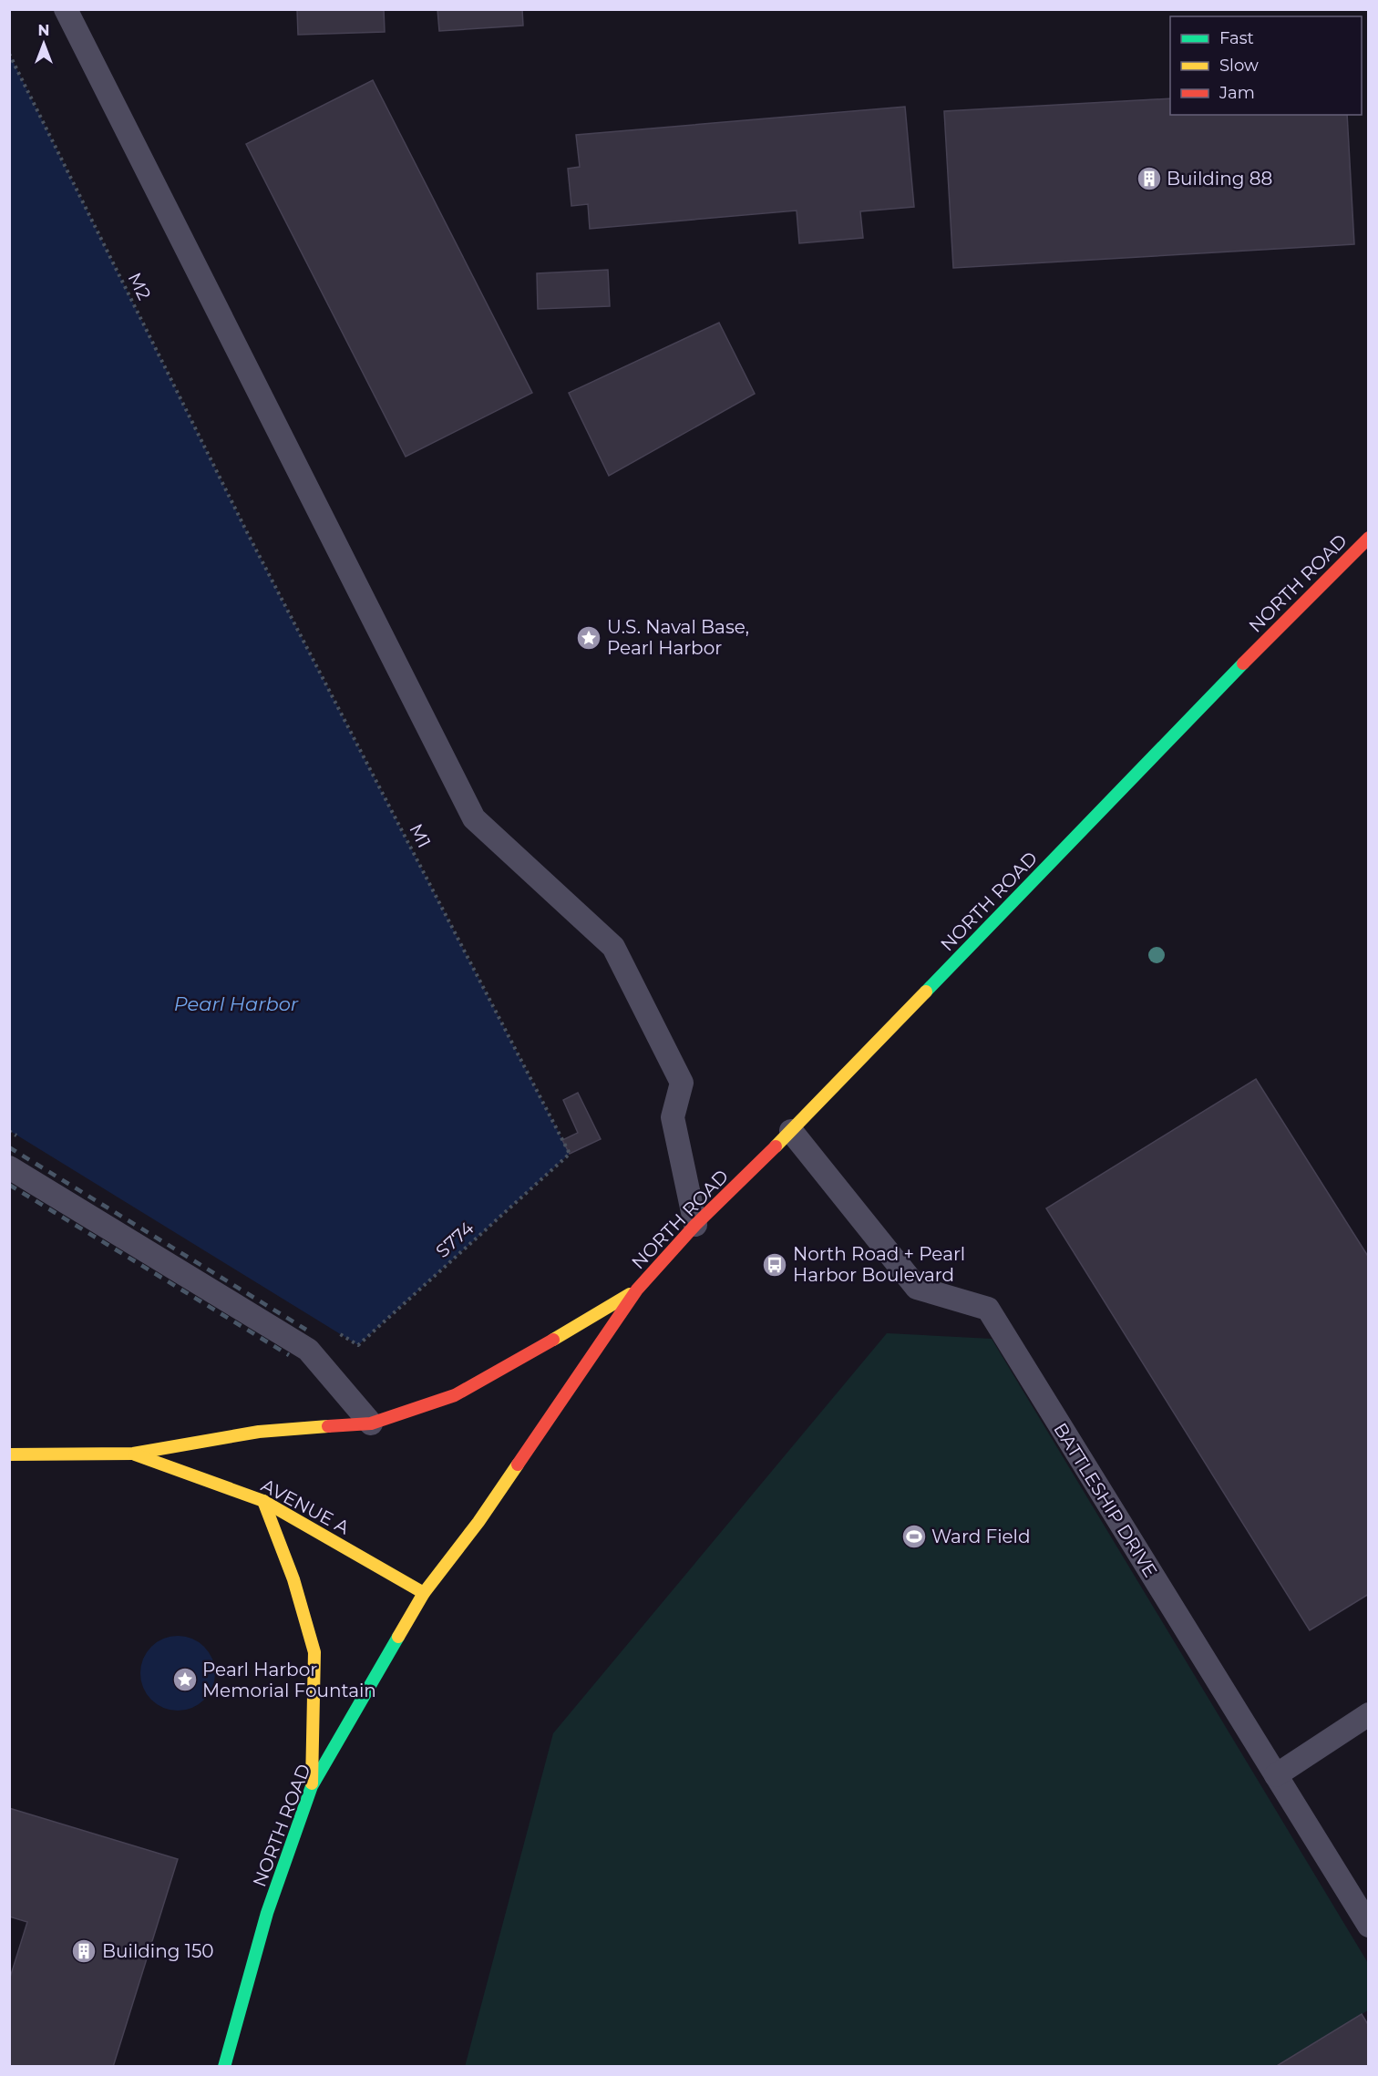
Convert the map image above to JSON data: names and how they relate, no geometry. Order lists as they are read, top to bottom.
{
  "streets": {
    "street": ["NORTH ROAD", "AVENUE A"],
    "lane": ["BATTLESHIP DRIVE"],
    "path": ["M2", "M1", "S774"]
  },
  "crossings": [
    ["M2", "M1"],
    ["NORTH ROAD", "BATTLESHIP DRIVE"],
    ["NORTH ROAD", "AVENUE A"],
    ["M1", "S774"]
  ],
  "water": ["Pearl Harbor"],
  "places": {
    "building": ["Building 88", "Building 150"],
    "place": ["U.S. Naval Base, Pearl Harbor", "Pearl Harbor Memorial Fountain"],
    "bus stop": ["North Road + Pearl Harbor Boulevard"],
    "sports": ["Ward Field"]
  },
  "legend": ["Fast", "Slow", "Jam"],
  "north": "top"
}
